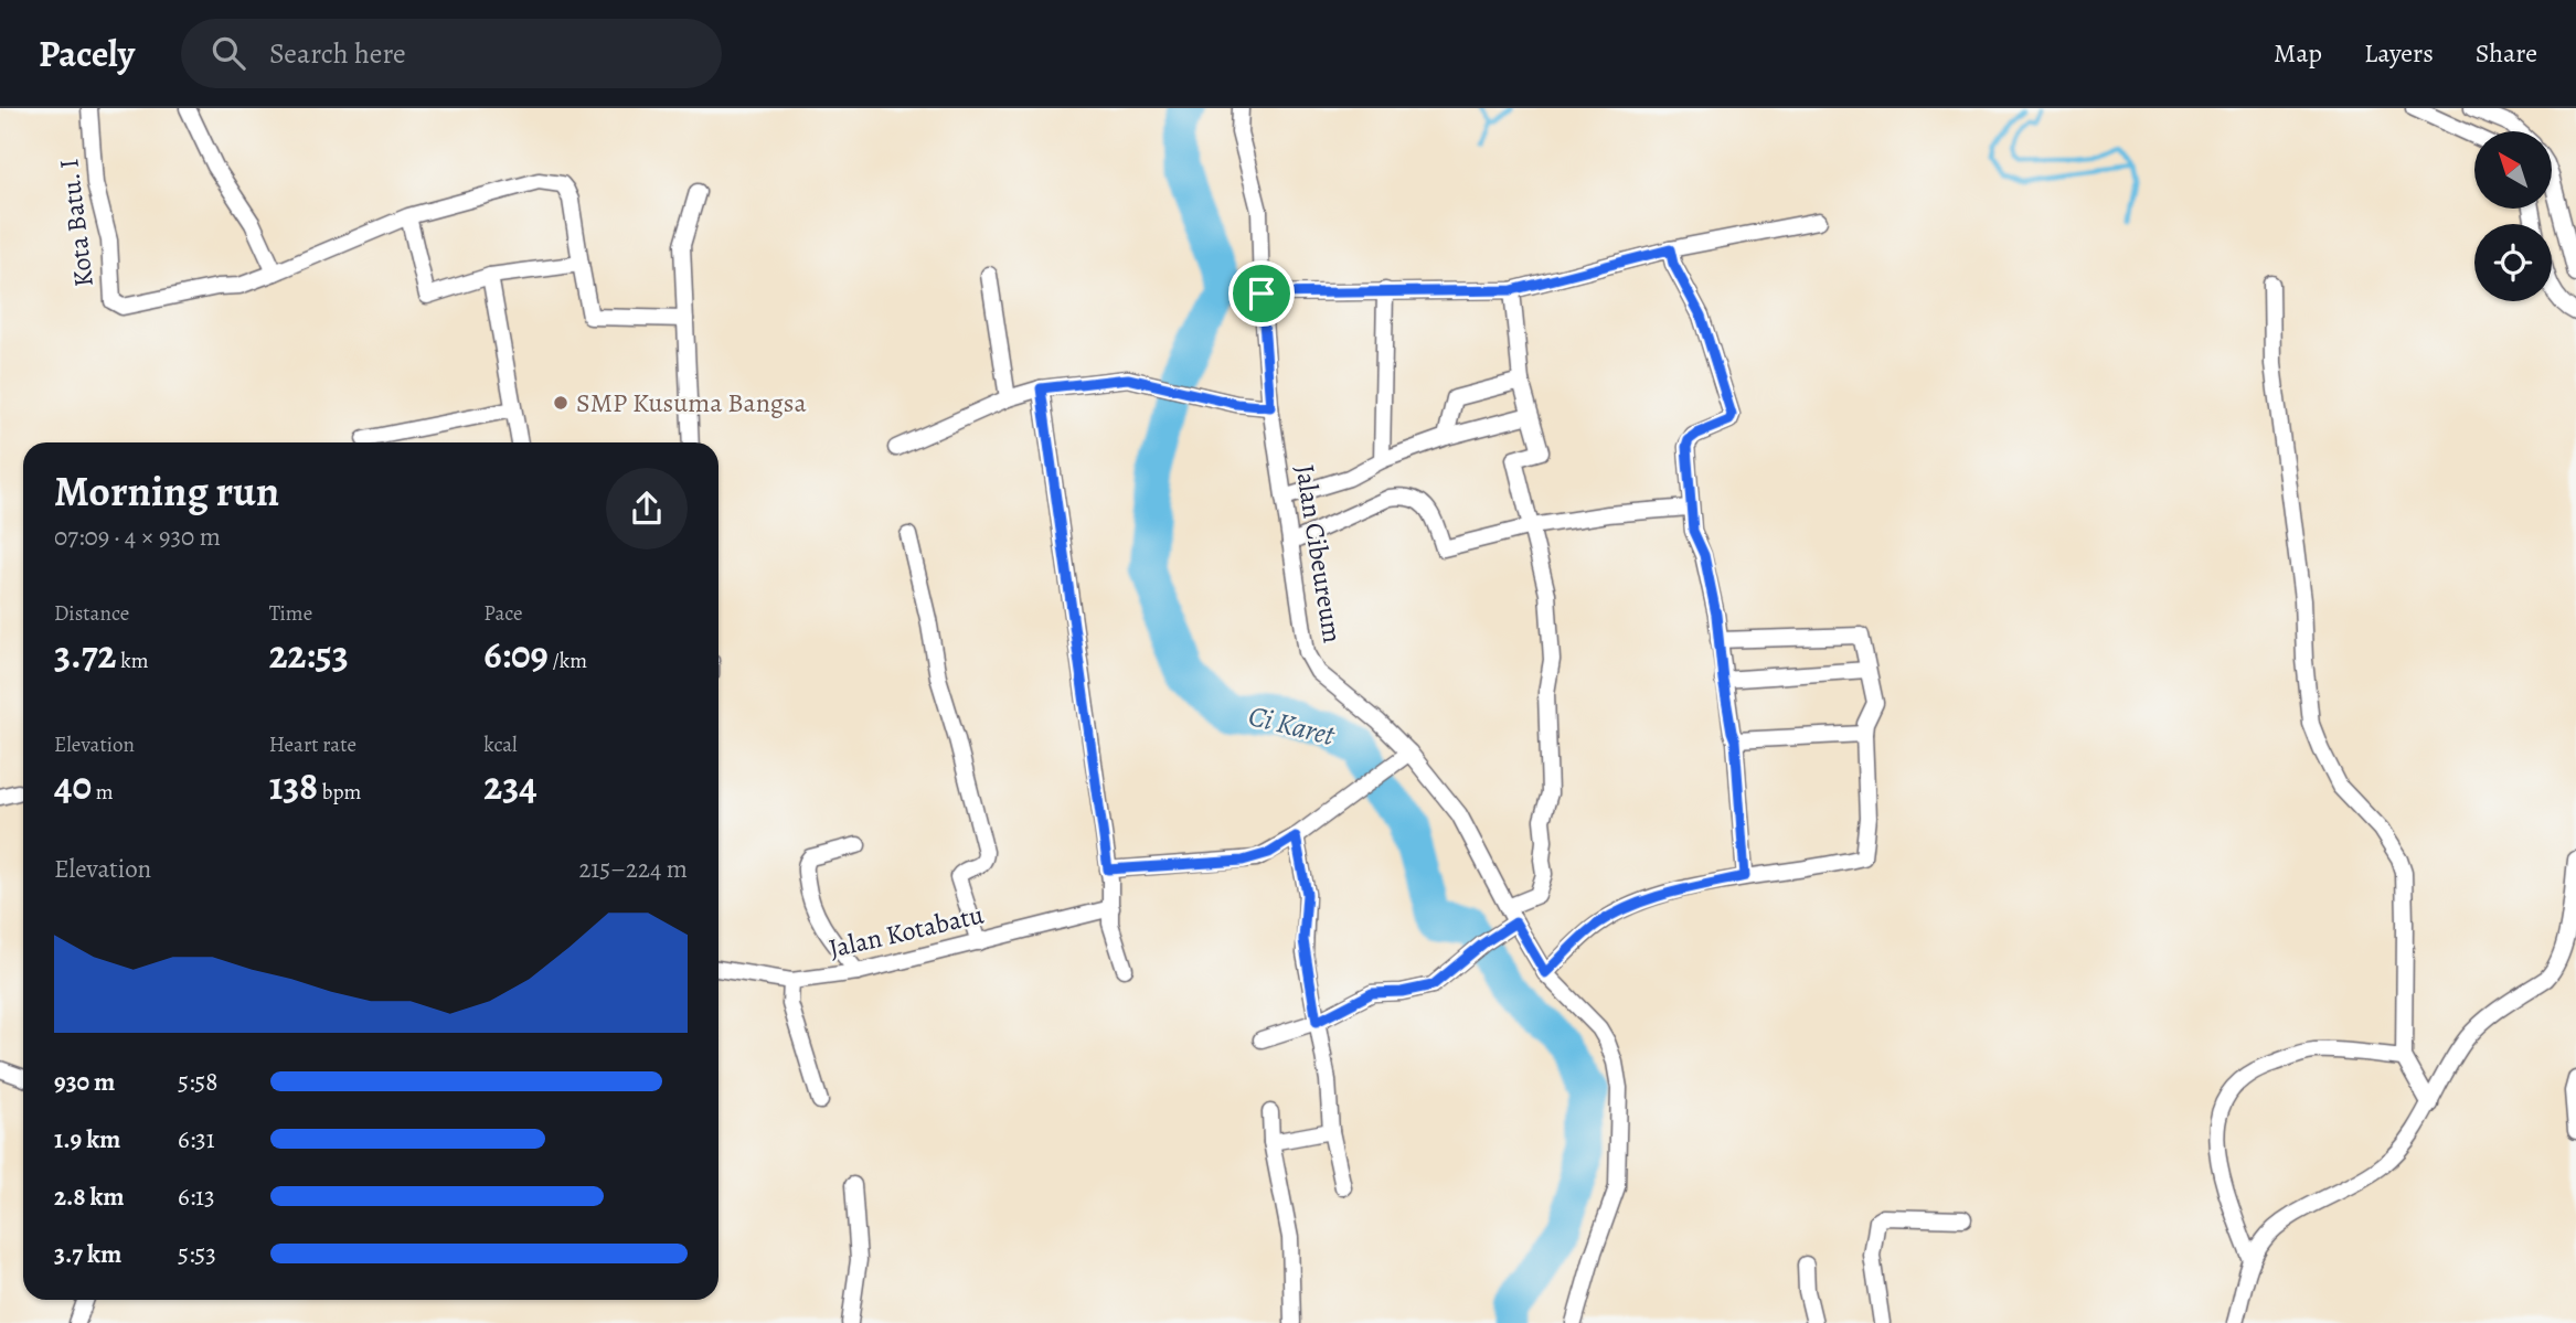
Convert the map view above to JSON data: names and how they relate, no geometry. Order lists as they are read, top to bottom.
{
  "streets": {
    "street": ["Kota Batu. I", "Jalan Cibeureum", "Jalan Kotabatu"]
  },
  "water": ["Ci Karet"],
  "places": ["SMP Kusuma Bangsa"],
  "north": "top left",
  "page": {
    "header": "Pacely",
    "search": "Search here",
    "nav": ["Map", "Layers", "Share"],
    "heading": ["Morning run", "07:09 · 4 × 930 m"],
    "stats": [
      ["Distance", "3.72 km"],
      ["Time", "22:53"],
      ["Pace", "6:09 /km"],
      ["Elevation", "40 m"],
      ["Heart rate", "138 bpm"],
      ["kcal", "234"]
    ],
    "chart": ["Elevation", "215–224 m"],
    "list": [
      {
        "name": "930 m",
        "note": "5:58"
      },
      {
        "name": "1.9 km",
        "note": "6:31"
      },
      {
        "name": "2.8 km",
        "note": "6:13"
      },
      {
        "name": "3.7 km",
        "note": "5:53"
      }
    ]
  }
}
